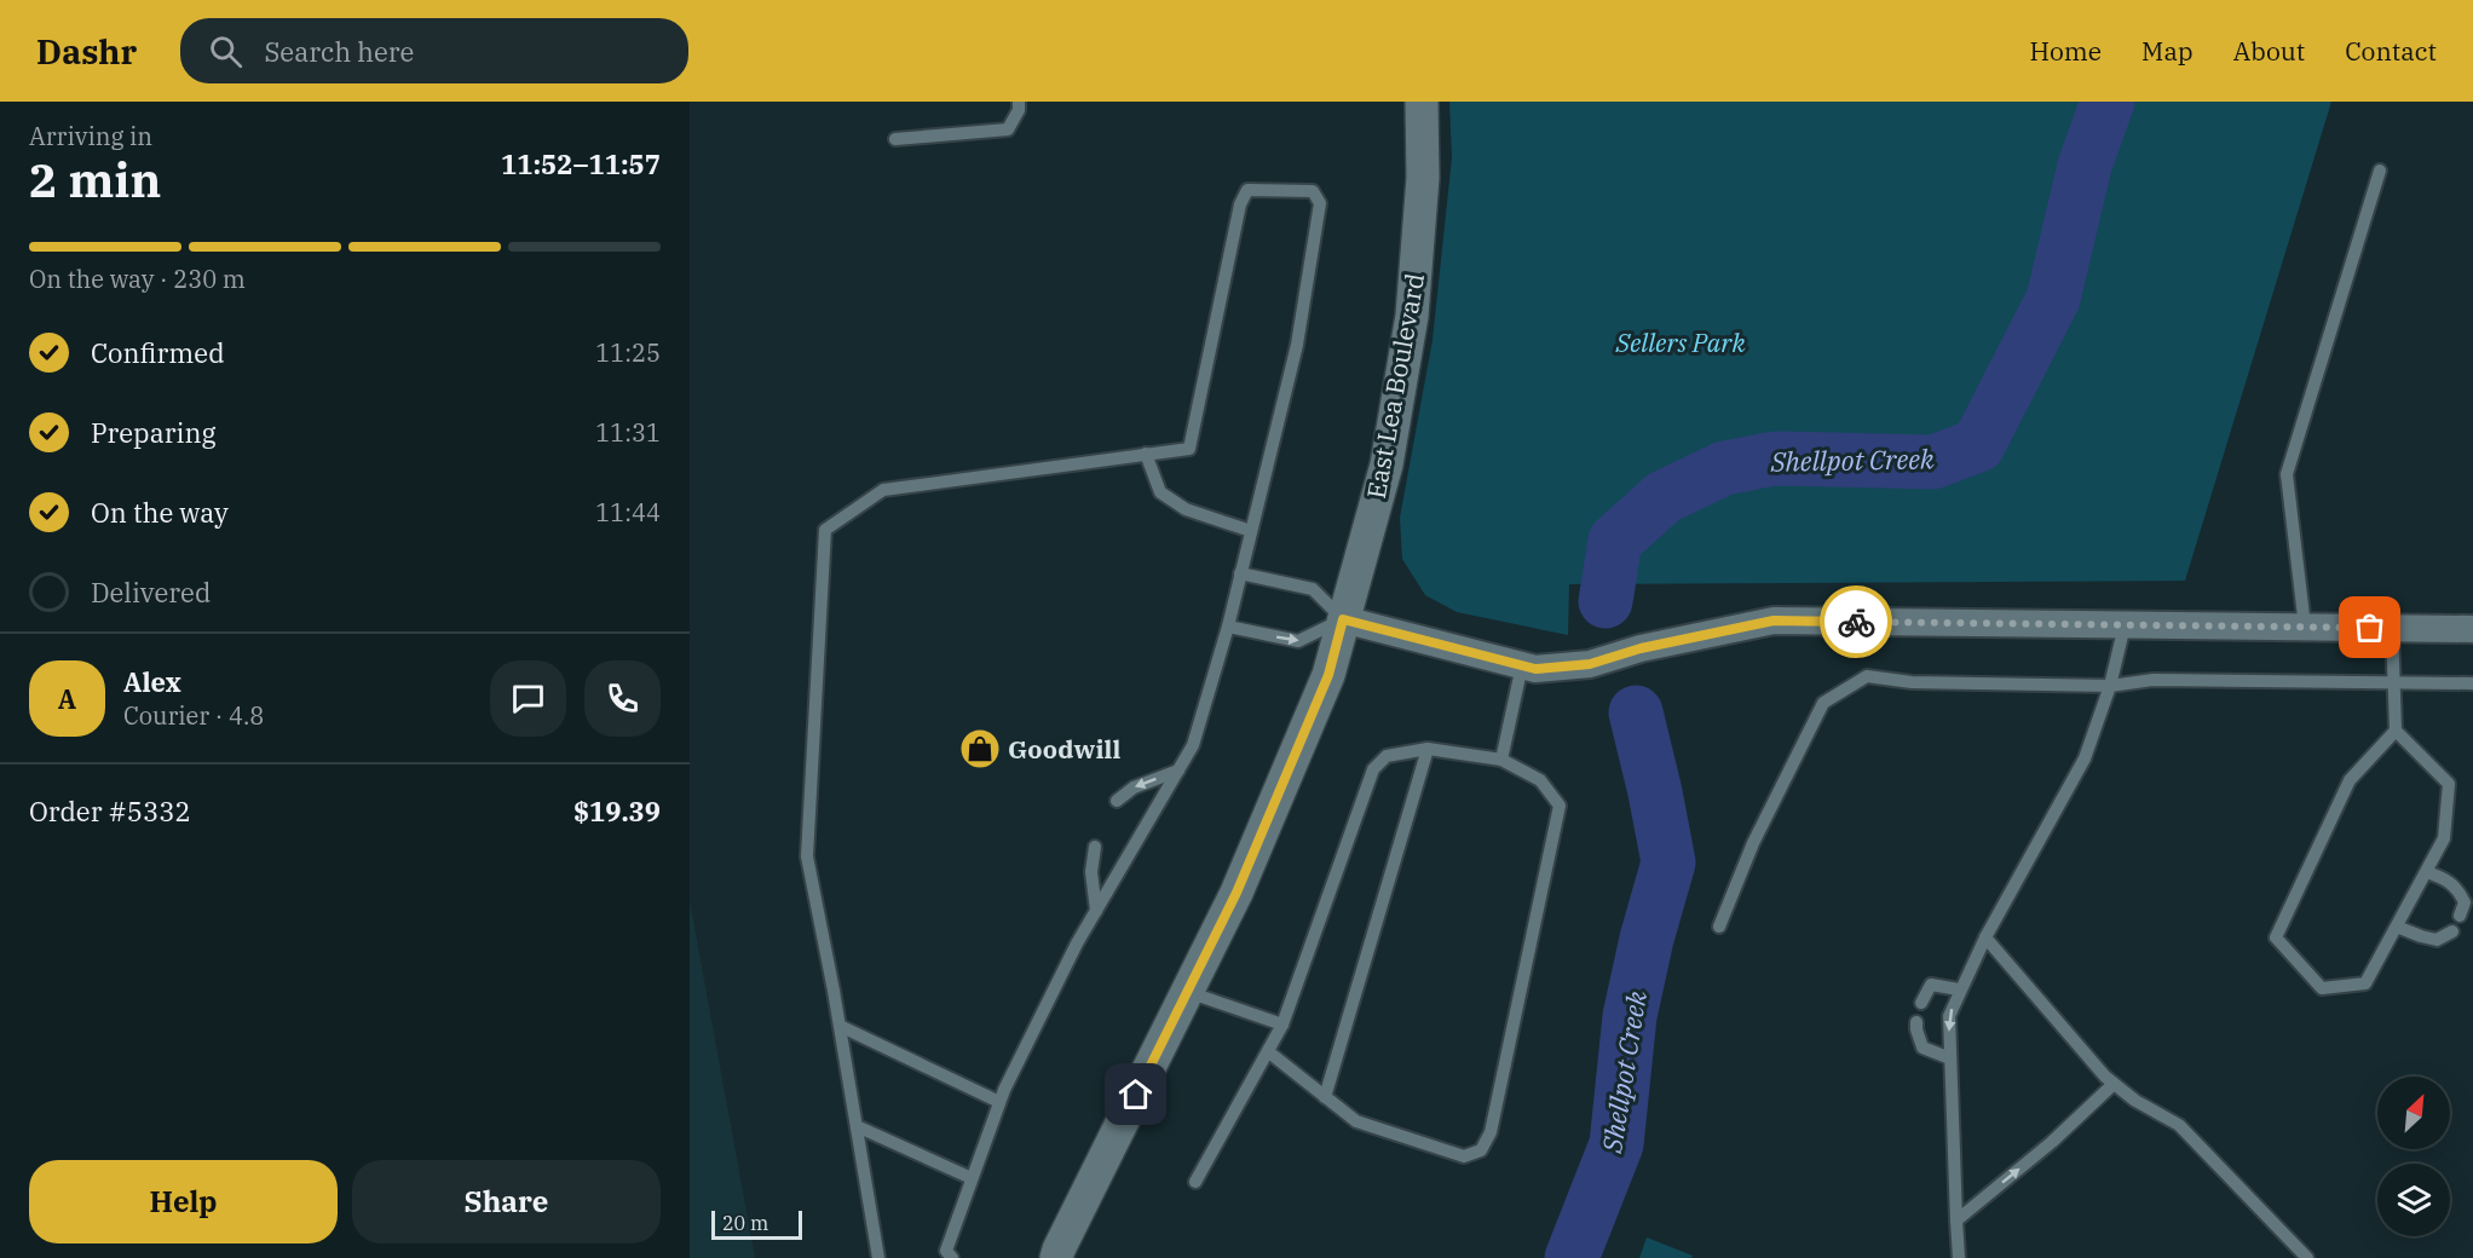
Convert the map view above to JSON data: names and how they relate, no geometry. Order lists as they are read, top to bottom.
{
  "streets": {
    "street": ["East Lea Boulevard"]
  },
  "water": ["Shellpot Creek"],
  "parks": ["Sellers Park"],
  "places": {
    "shop": ["Goodwill"]
  },
  "scale_bar": "20 m",
  "north": "top right",
  "page": {
    "header": "Dashr",
    "search": "Search here",
    "nav": [
      "Home",
      "Map",
      "About",
      "Contact"
    ],
    "heading": ["2 min", "Arriving in", "11:52–11:57"],
    "panel": [
      "Alex",
      "Courier · 4.8",
      "Order #5332",
      "$19.39"
    ],
    "bar": "On the way · 230 m",
    "list": [
      ["Confirmed", "11:25"],
      ["Preparing", "11:31"],
      ["On the way", "11:44"],
      "Delivered"
    ],
    "round": "A",
    "buttons": ["Help", "Share"],
    "scale": "20 m"
  }
}
